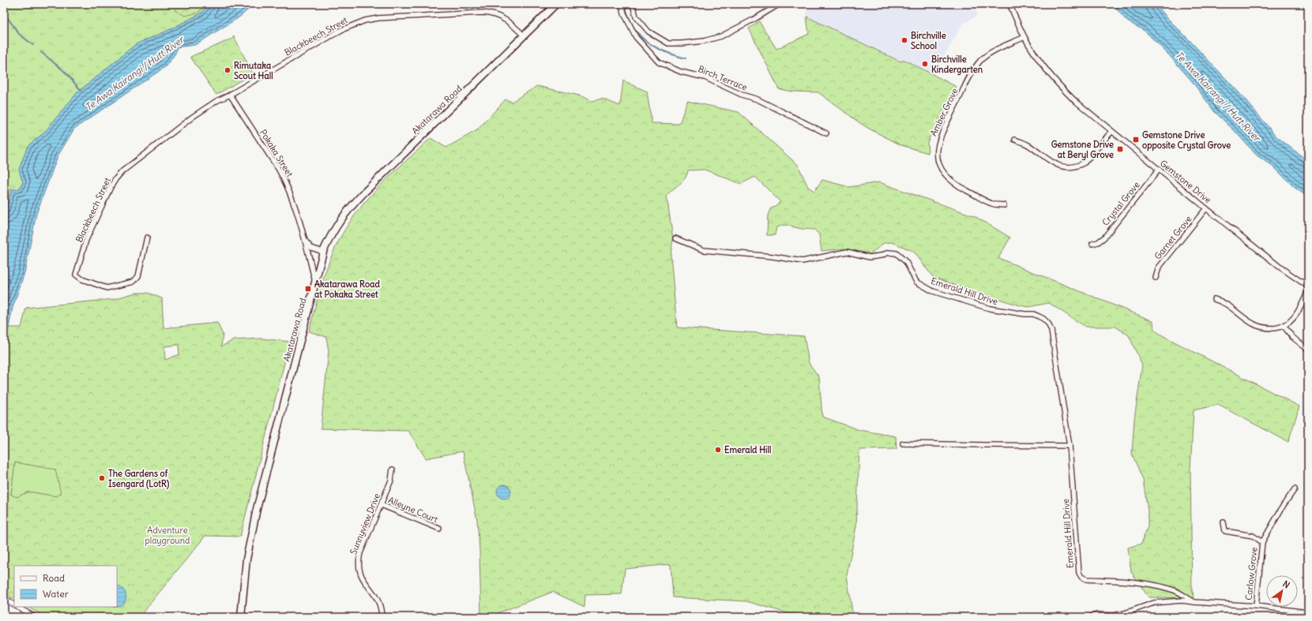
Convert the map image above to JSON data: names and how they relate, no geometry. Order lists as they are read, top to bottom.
{
  "streets": {
    "street": [
      "Blackbeech Street",
      "Birch Terrace",
      "Akatarawa Road",
      "Amber Grove",
      "Pokaka Street",
      "Gemstone Drive",
      "Crystal Grove",
      "Garnet Grove",
      "Emerald Hill Drive",
      "Alleyne Court",
      "Sunnyview Drive",
      "Carlow Grove"
    ]
  },
  "crossings": [
    ["Blackbeech Street", "Akatarawa Road"],
    ["Blackbeech Street", "Pokaka Street"],
    ["Akatarawa Road", "Pokaka Street"],
    ["Amber Grove", "Gemstone Drive"],
    ["Gemstone Drive", "Crystal Grove"],
    ["Gemstone Drive", "Garnet Grove"],
    ["Alleyne Court", "Sunnyview Drive"]
  ],
  "water": ["Te Awa Kairangi / Hutt River"],
  "parks": ["Adventure playground"],
  "places": {
    "other": [
      "Birchville School",
      "Birchville Kindergarten",
      "Rimutaka Scout Hall",
      "Emerald Hill",
      "The Gardens of Isengard (LotR)"
    ],
    "transit": ["Gemstone Drive opposite Crystal Grove", "Gemstone Drive at Beryl Grove", "Akatarawa Road at Pokaka Street"]
  },
  "legend": ["Road", "Water"],
  "north": "top right"
}
